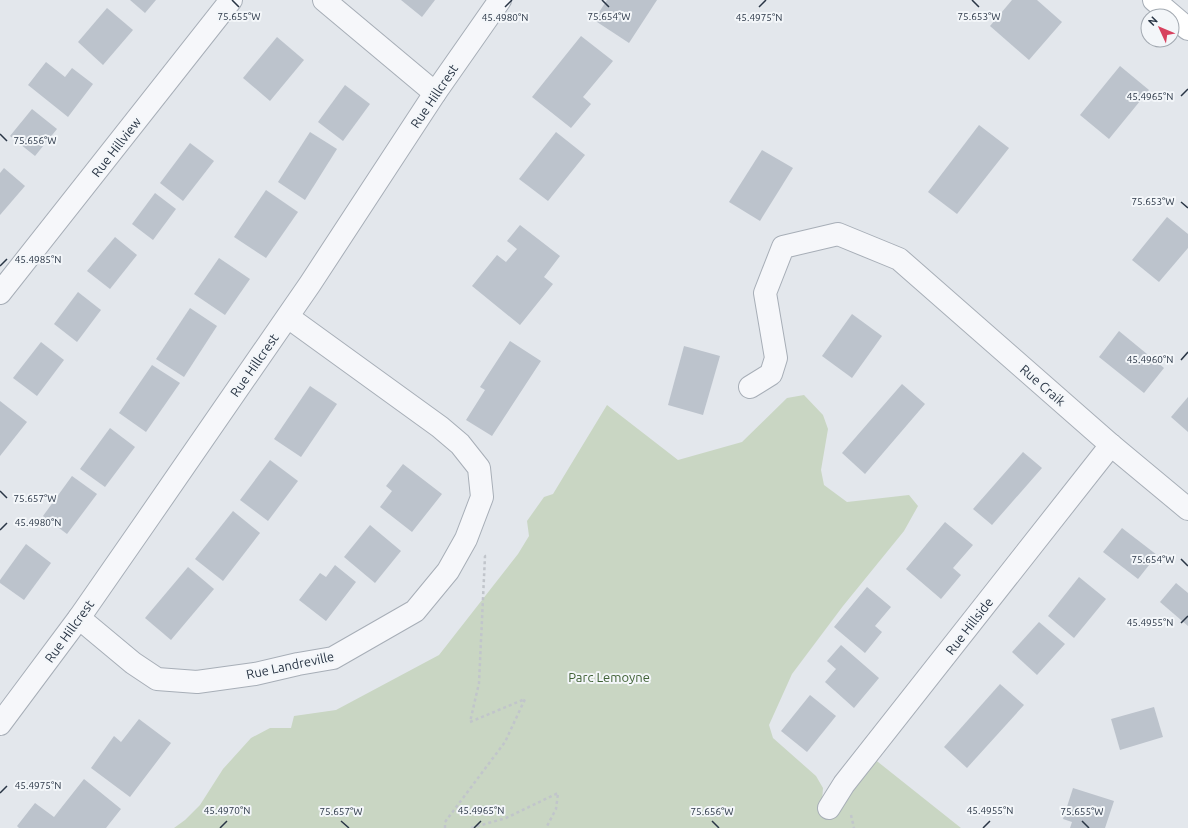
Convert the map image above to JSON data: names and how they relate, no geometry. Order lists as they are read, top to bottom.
{
  "streets": {
    "street": [
      "Rue Hillcrest",
      "Rue Hillview",
      "Rue Craik",
      "Rue Hillside",
      "Rue Landreville"
    ]
  },
  "crossings": [
    ["Rue Hillcrest", "Rue Landreville"],
    ["Rue Craik", "Rue Hillside"]
  ],
  "parks": ["Parc Lemoyne"],
  "north": "top left",
  "coordinates": [
    "75.653°W",
    "75.655°W",
    "75.654°W",
    "45.4980°N",
    "45.4975°N",
    "45.4965°N",
    "75.656°W",
    "45.4985°N",
    "45.4960°N",
    "75.657°W",
    "45.4955°N",
    "45.4970°N"
  ]
}
